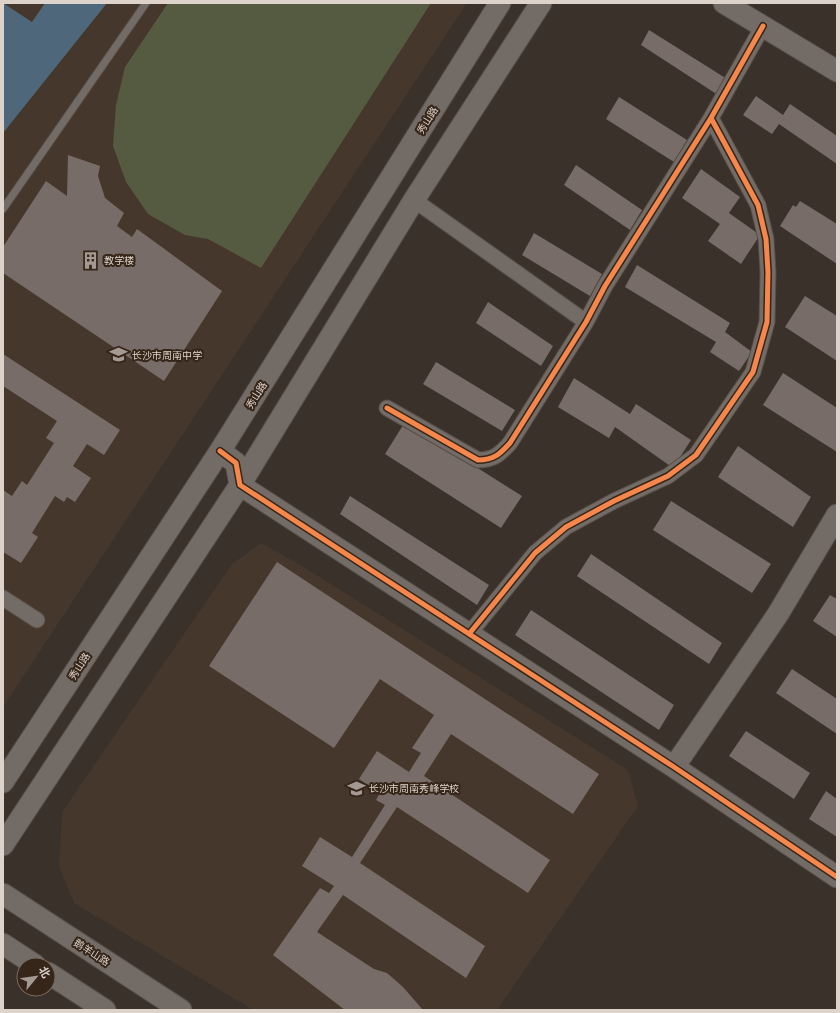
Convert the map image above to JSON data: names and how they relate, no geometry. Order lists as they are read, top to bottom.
{
  "streets": {
    "main road": ["秀山路", "鹅羊山路"]
  },
  "places": {
    "building": ["教学楼"],
    "school or university": ["长沙市周南中学", "长沙市周南秀峰学校"]
  },
  "north": "top right"
}
